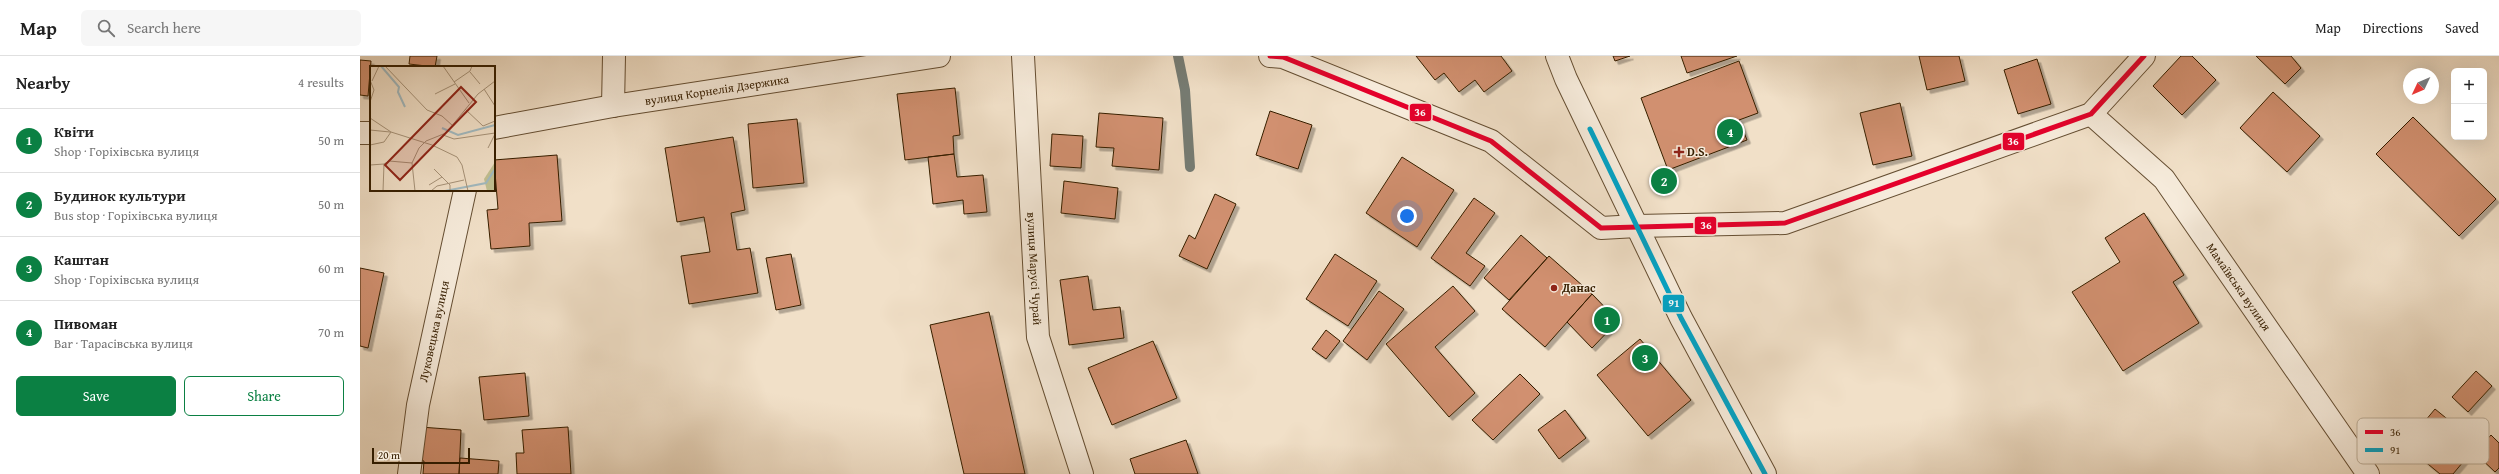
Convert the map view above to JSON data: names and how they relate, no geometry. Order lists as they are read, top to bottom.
{
  "streets": {
    "street": [
      "вулиця Корнелія Дзержика",
      "вулиця Марусі Чурай",
      "Мамаївська вулиця",
      "Луковецька вулиця"
    ]
  },
  "places": {
    "health": ["D.S."],
    "other": ["Данас"]
  },
  "lines": ["transit line 36", "transit line 91"],
  "legend": ["36", "91"],
  "scale_bar": "20 m",
  "north": "bottom left",
  "page": {
    "header": "Map",
    "search": "Search here",
    "nav": ["Map", "Directions", "Saved"],
    "heading": ["Nearby", "4 results"],
    "map_buttons": ["+", "−"],
    "list": [
      {
        "mark": "1",
        "name": "Квіти",
        "note": "Shop · Горіхівська вулиця",
        "value": "50 m"
      },
      {
        "mark": "2",
        "name": "Будинок культури",
        "note": "Bus stop · Горіхівська вулиця",
        "value": "50 m"
      },
      {
        "mark": "3",
        "name": "Каштан",
        "note": "Shop · Горіхівська вулиця",
        "value": "60 m"
      },
      {
        "mark": "4",
        "name": "Пивоман",
        "note": "Bar · Тарасівська вулиця",
        "value": "70 m"
      }
    ],
    "pins": [
      "4",
      "2",
      "1",
      "3"
    ],
    "buttons": ["Save", "Share"],
    "scale": "20 m"
  }
}
